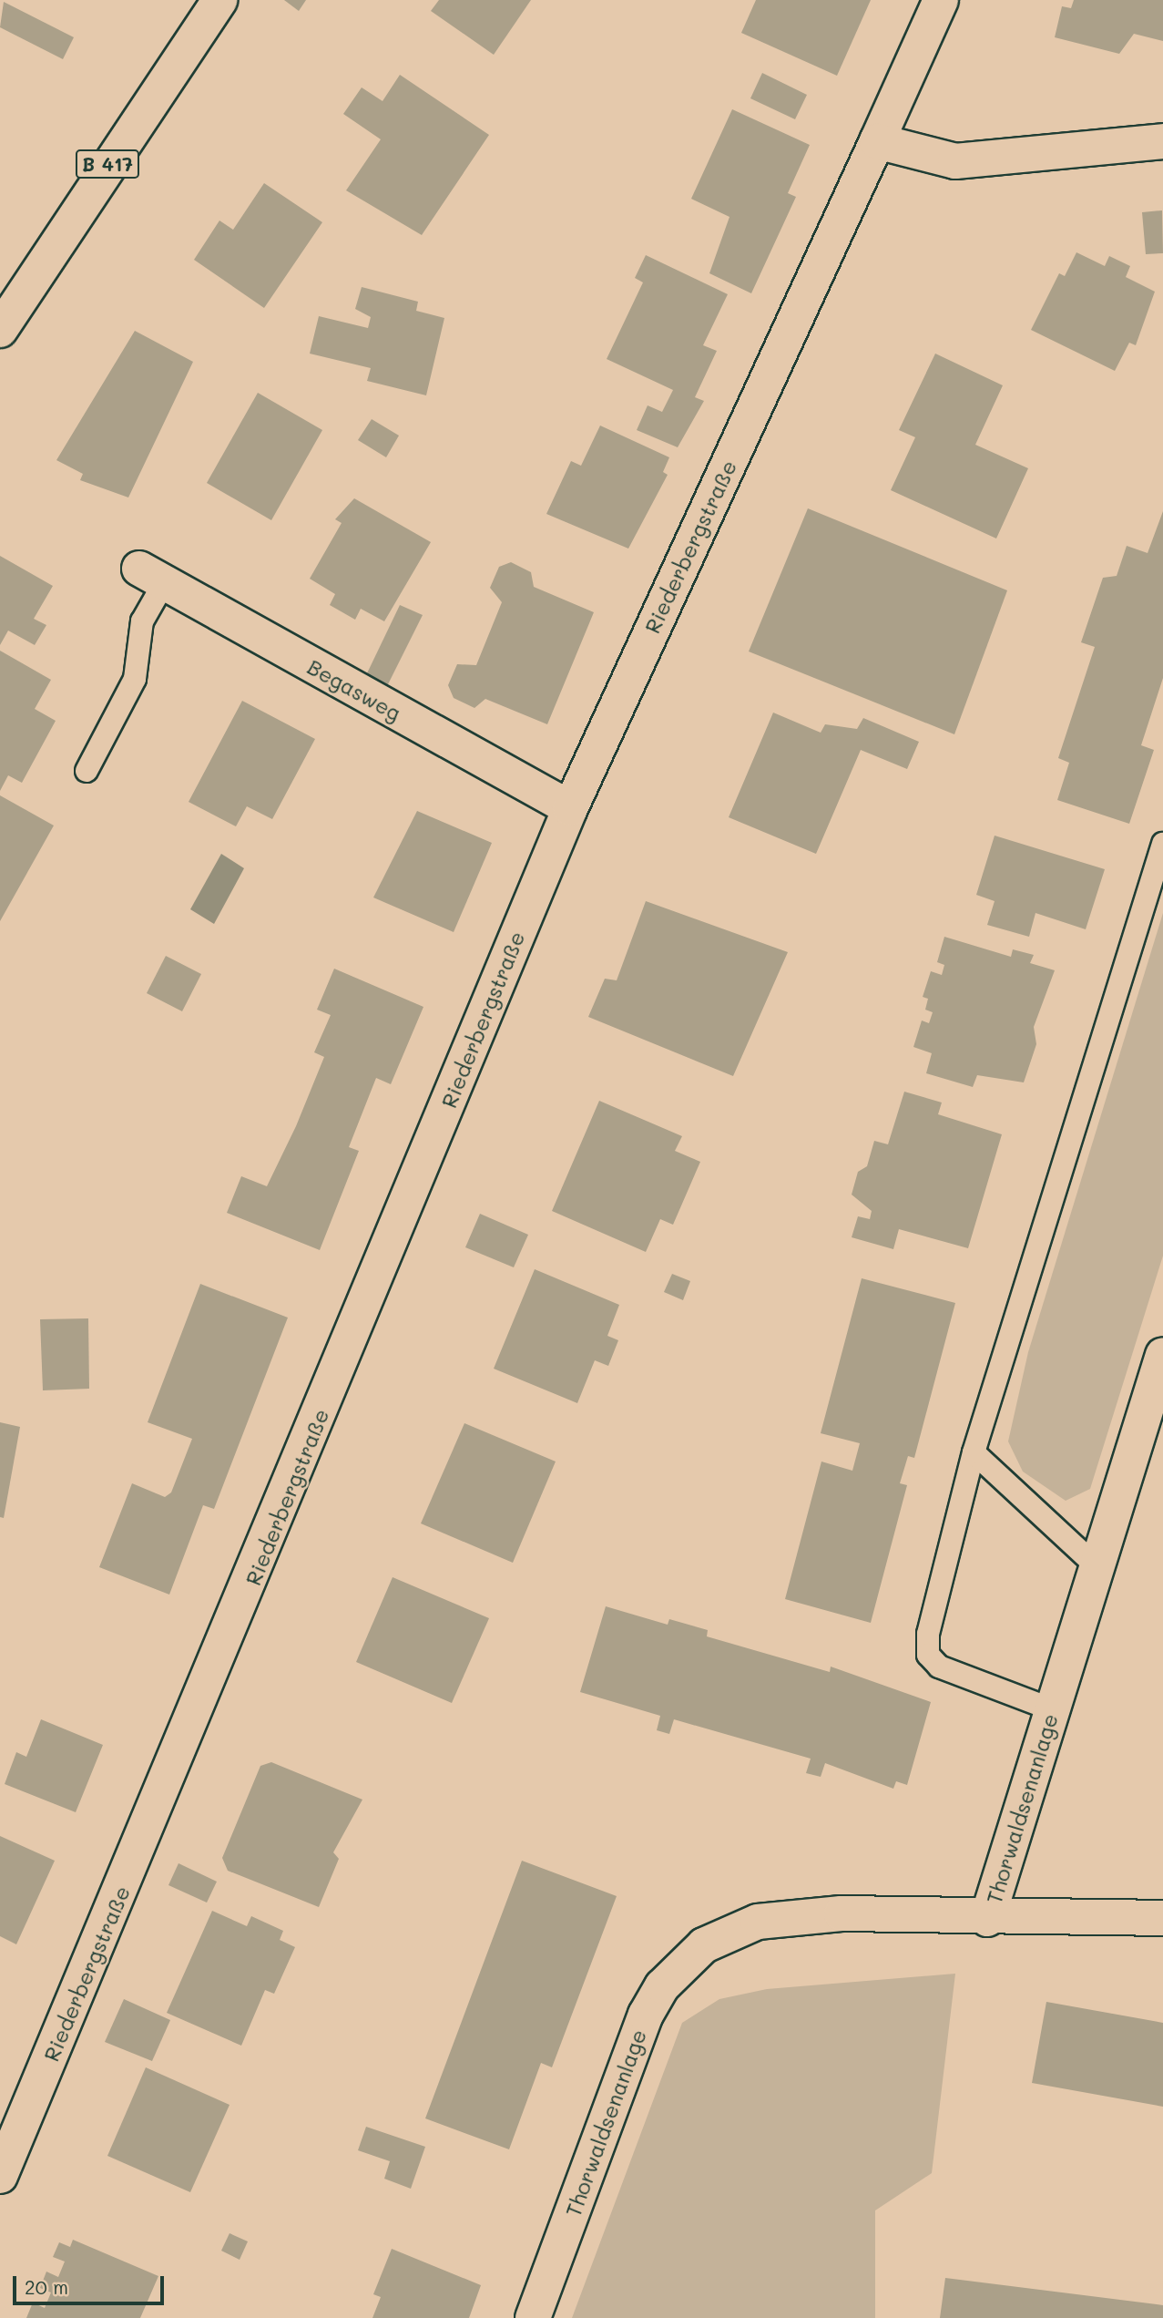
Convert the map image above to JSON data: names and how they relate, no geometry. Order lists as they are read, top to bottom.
{
  "streets": {
    "street": [
      "B 417",
      "Riederbergstraße",
      "Begasweg",
      "Thorwaldsenanlage"
    ]
  },
  "crossings": [
    ["Riederbergstraße", "Begasweg"]
  ],
  "scale_bar": "20 m"
}
